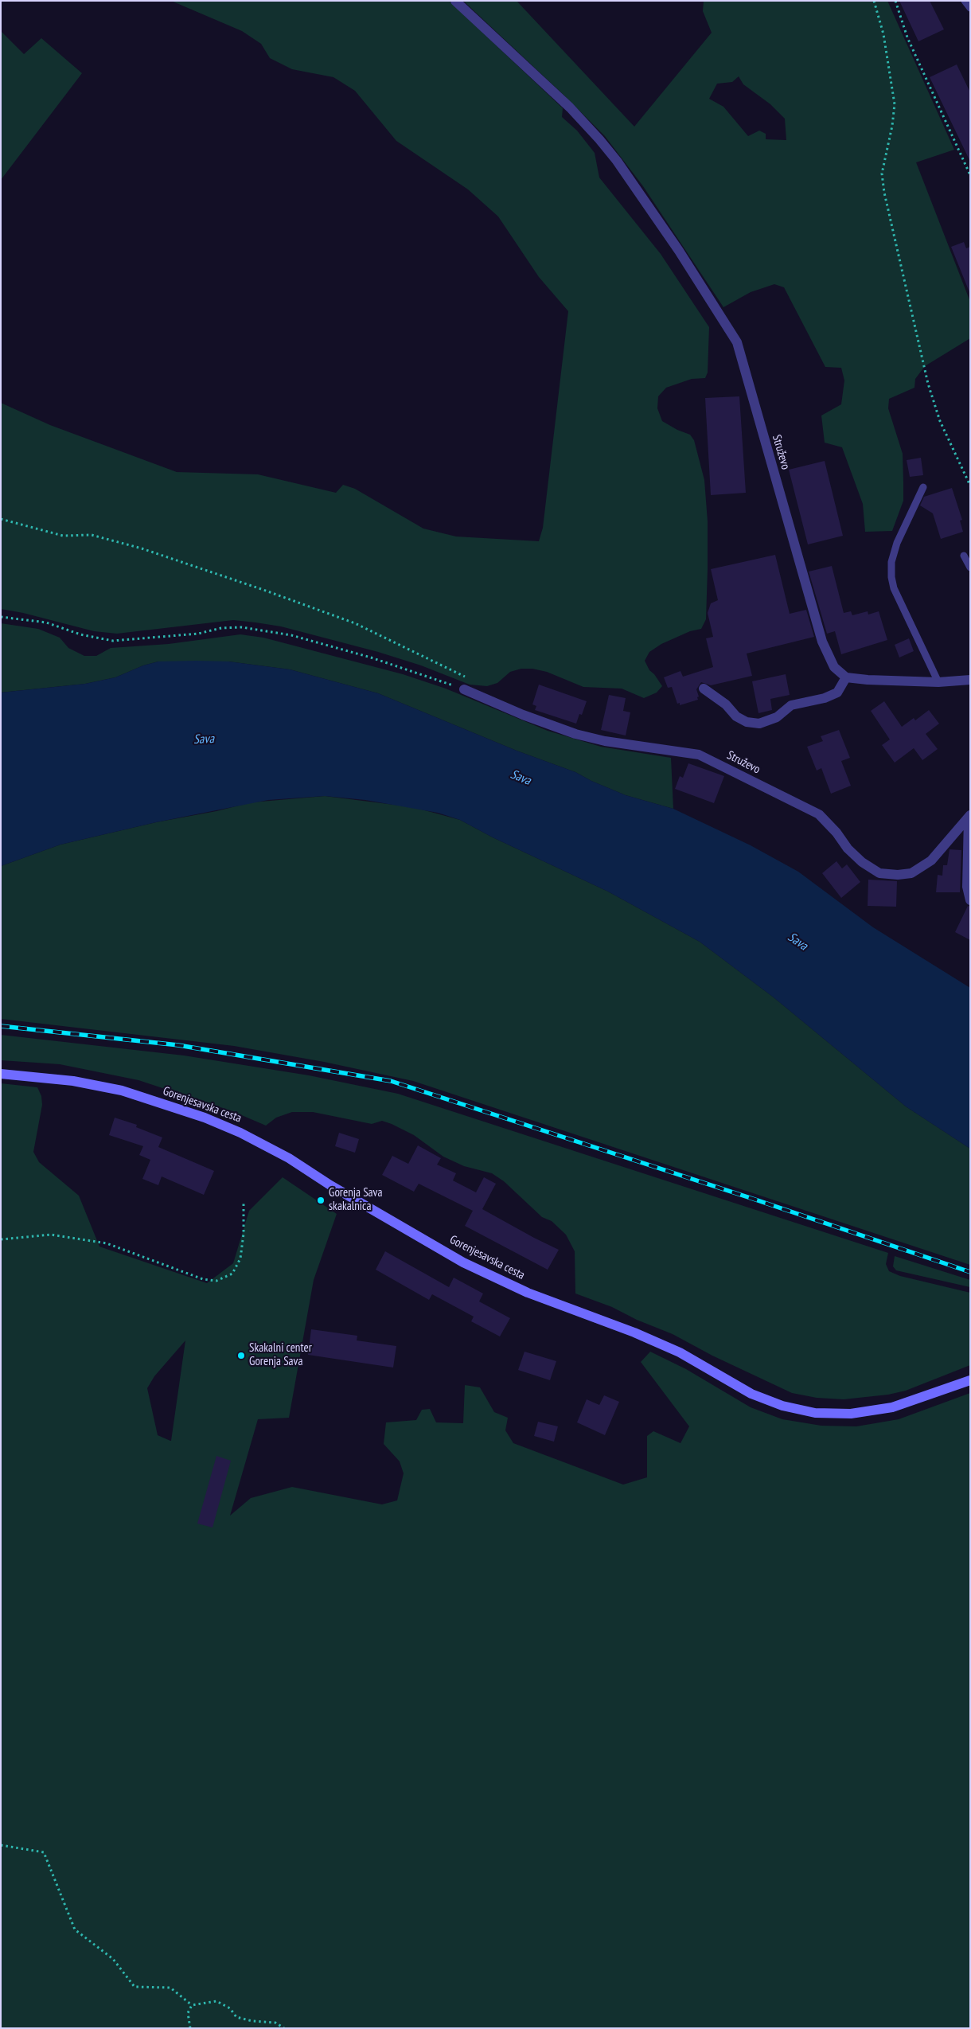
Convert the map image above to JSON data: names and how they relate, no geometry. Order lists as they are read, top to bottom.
{
  "streets": {
    "street": ["Struževo", "Gorenjesavska cesta"]
  },
  "water": ["Sava"],
  "places": ["Gorenja Sava skakalnica", "Skakalni center Gorenja Sava"]
}
